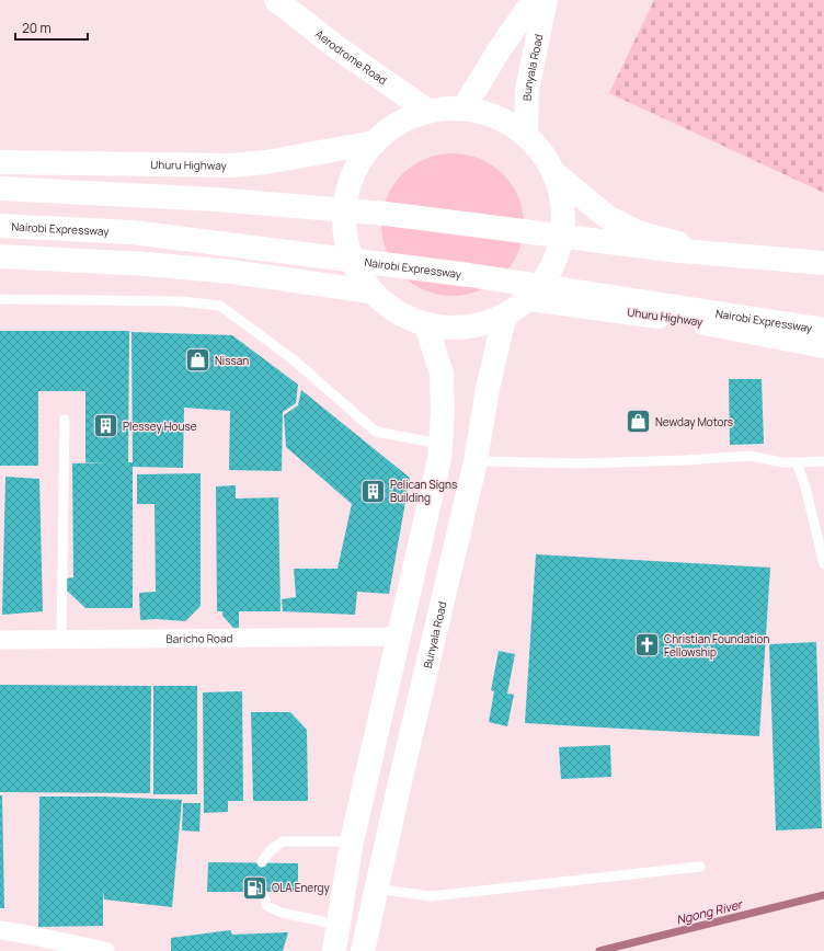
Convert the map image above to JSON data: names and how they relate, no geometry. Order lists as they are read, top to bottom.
{
  "streets": {
    "main road": [
      "Aerodrome Road",
      "Bunyala Road",
      "Uhuru Highway",
      "Nairobi Expressway"
    ],
    "street": ["Baricho Road"]
  },
  "water": ["Ngong River"],
  "places": {
    "shop": ["Nissan", "Newday Motors"],
    "building": ["Plessey House", "Pelican Signs Building"],
    "church": ["Christian Foundation Fellowship"],
    "fuel station": ["OLA Energy"]
  },
  "scale_bar": "20 m"
}
